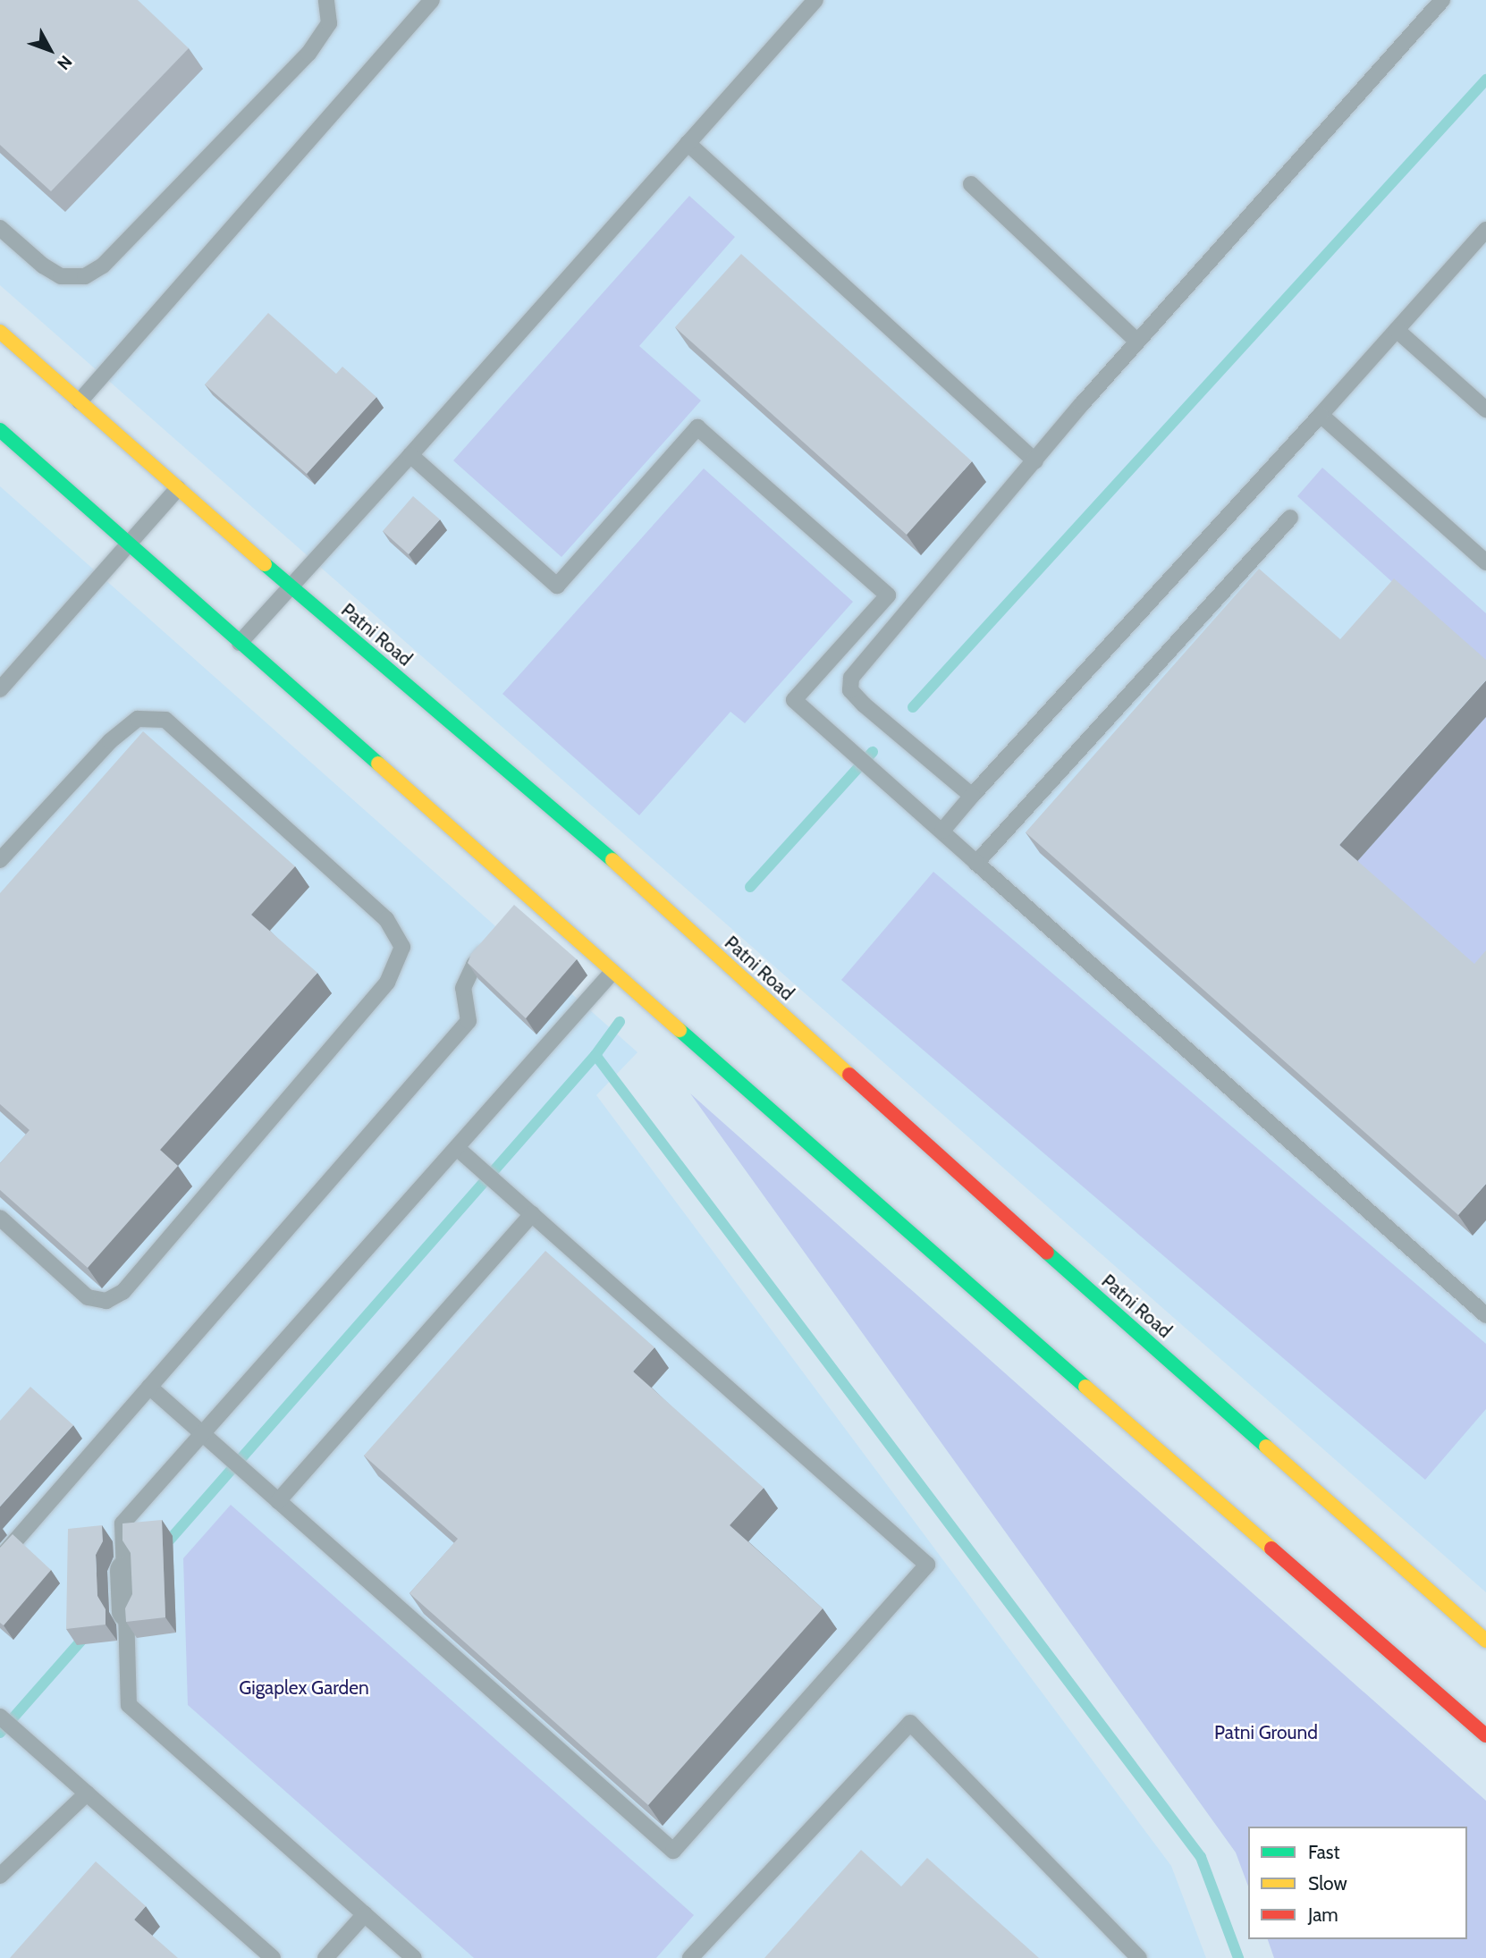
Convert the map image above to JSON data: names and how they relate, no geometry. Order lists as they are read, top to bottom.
{
  "streets": {
    "main road": ["Patni Road"]
  },
  "parks": ["Gigaplex Garden", "Patni Ground"],
  "legend": ["Fast", "Slow", "Jam"],
  "north": "bottom right"
}
